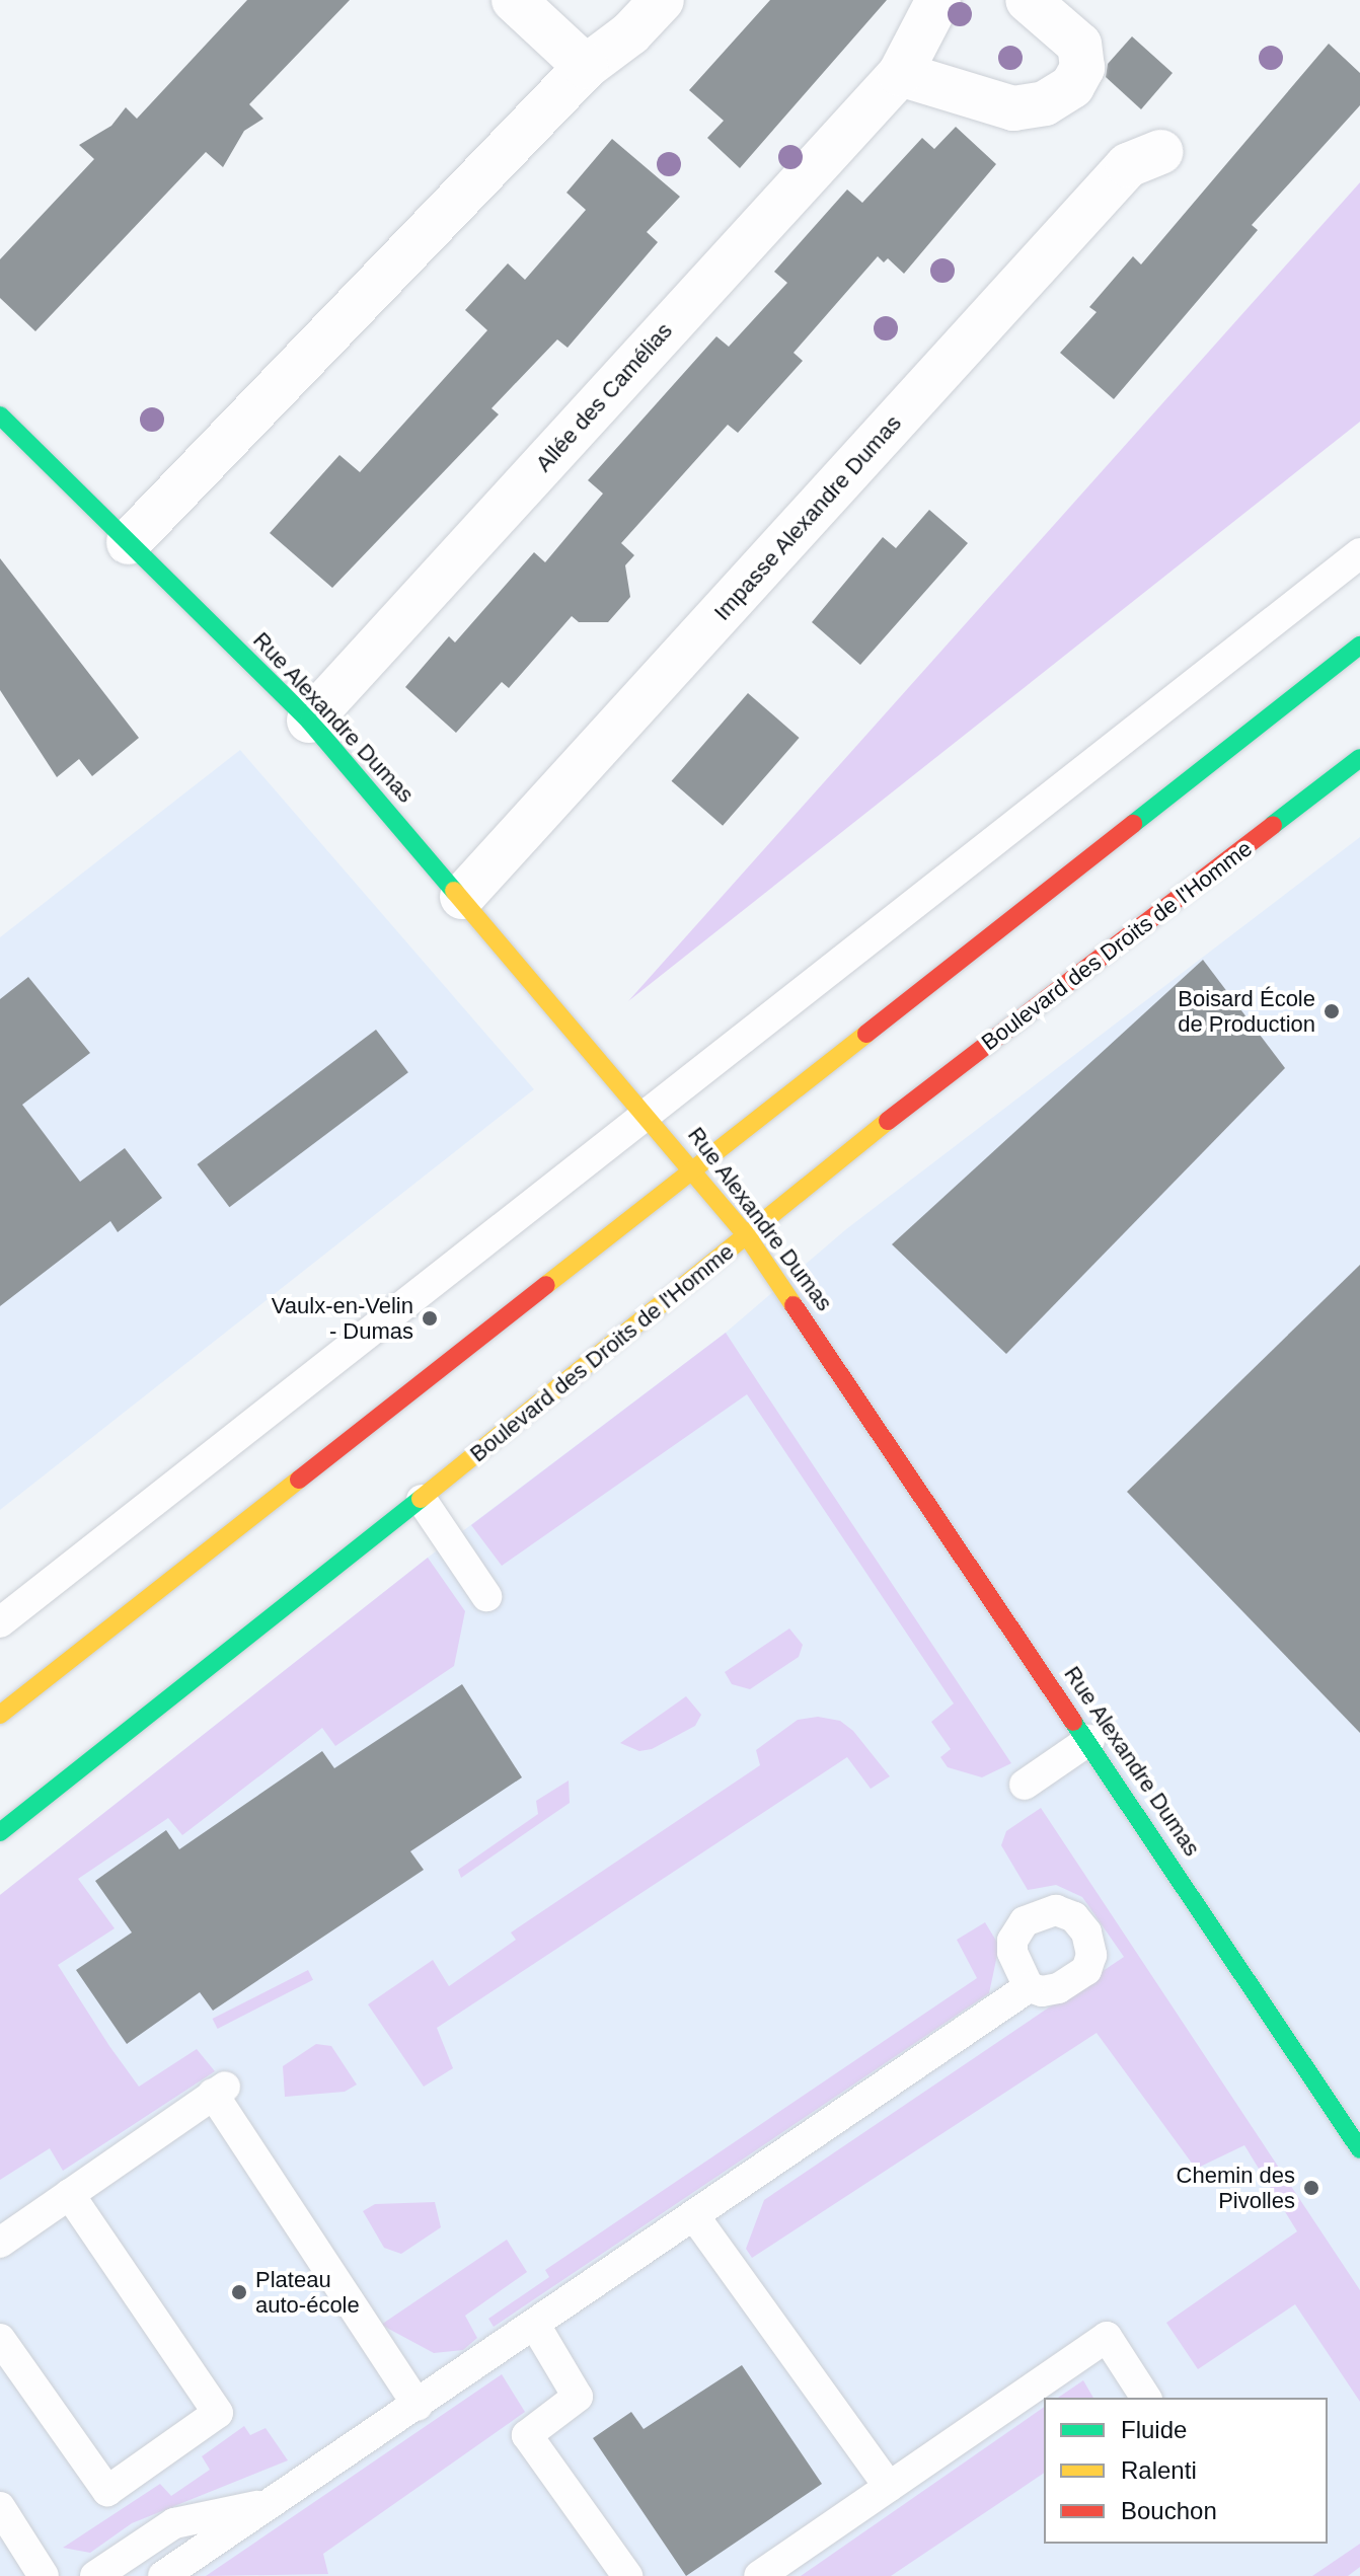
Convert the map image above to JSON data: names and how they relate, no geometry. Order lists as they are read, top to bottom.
{
  "streets": {
    "main road": ["Rue Alexandre Dumas", "Boulevard des Droits de l'Homme"],
    "street": ["Allée des Camélias", "Impasse Alexandre Dumas"]
  },
  "crossings": [
    ["Allée des Camélias", "Rue Alexandre Dumas"],
    ["Impasse Alexandre Dumas", "Rue Alexandre Dumas"],
    ["Rue Alexandre Dumas", "Boulevard des Droits de l'Homme"]
  ],
  "places": [
    "Boisard École de Production",
    "Vaulx-en-Velin - Dumas",
    "Chemin des Pivolles",
    "Plateau auto-école"
  ],
  "legend": ["Fluide", "Ralenti", "Bouchon"]
}
